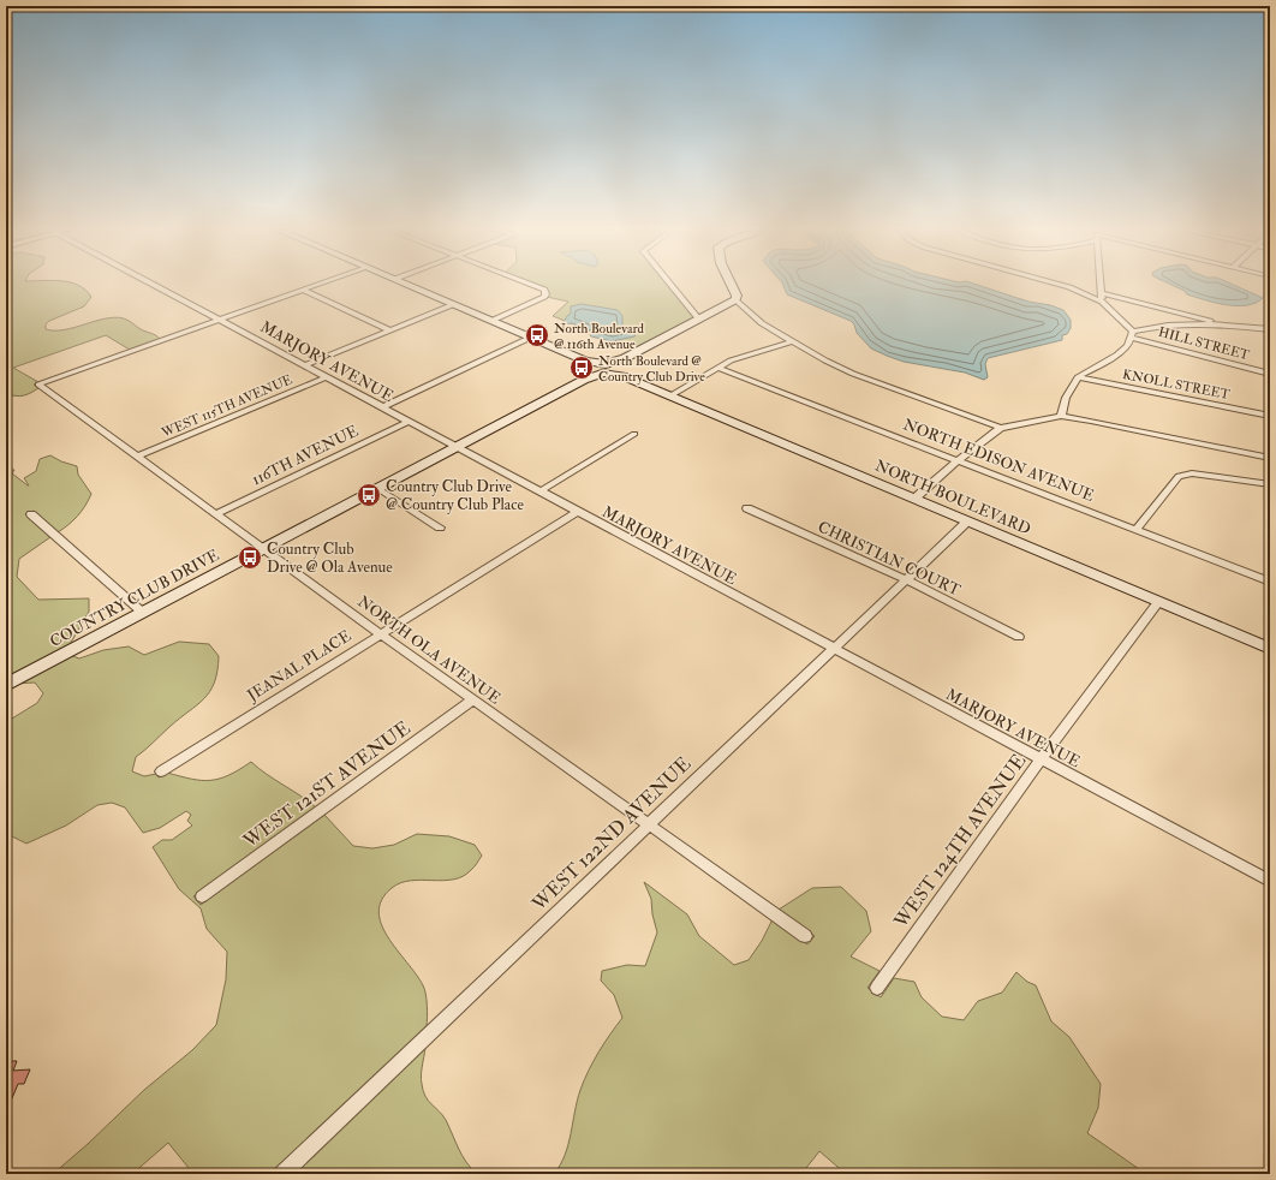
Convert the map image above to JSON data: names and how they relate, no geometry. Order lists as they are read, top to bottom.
{
  "streets": {
    "street": [
      "HILL STREET",
      "MARJORY AVENUE",
      "KNOLL STREET",
      "WEST 115TH AVENUE",
      "116TH AVENUE",
      "NORTH EDISON AVENUE",
      "NORTH BOULEVARD",
      "CHRISTIAN COURT",
      "COUNTRY CLUB DRIVE",
      "NORTH OLA AVENUE",
      "JEANAL PLACE",
      "WEST 121ST AVENUE",
      "WEST 122ND AVENUE",
      "WEST 124TH AVENUE"
    ]
  },
  "crossings": [
    ["MARJORY AVENUE", "WEST 115TH AVENUE"],
    ["MARJORY AVENUE", "116TH AVENUE"],
    ["MARJORY AVENUE", "COUNTRY CLUB DRIVE"],
    ["MARJORY AVENUE", "NORTH OLA AVENUE"],
    ["MARJORY AVENUE", "JEANAL PLACE"],
    ["MARJORY AVENUE", "WEST 122ND AVENUE"],
    ["MARJORY AVENUE", "WEST 124TH AVENUE"],
    ["WEST 115TH AVENUE", "NORTH OLA AVENUE"],
    ["116TH AVENUE", "NORTH OLA AVENUE"],
    ["NORTH BOULEVARD", "COUNTRY CLUB DRIVE"],
    ["NORTH BOULEVARD", "WEST 122ND AVENUE"],
    ["NORTH BOULEVARD", "WEST 124TH AVENUE"],
    ["CHRISTIAN COURT", "WEST 122ND AVENUE"],
    ["COUNTRY CLUB DRIVE", "NORTH OLA AVENUE"],
    ["NORTH OLA AVENUE", "JEANAL PLACE"],
    ["NORTH OLA AVENUE", "WEST 121ST AVENUE"],
    ["NORTH OLA AVENUE", "WEST 122ND AVENUE"]
  ],
  "places": {
    "bus stop": [
      "North Boulevard @ 116th Avenue",
      "North Boulevard @ Country Club Drive",
      "Country Club Drive @ Country Club Place",
      "Country Club Drive @ Ola Avenue"
    ]
  }
}
